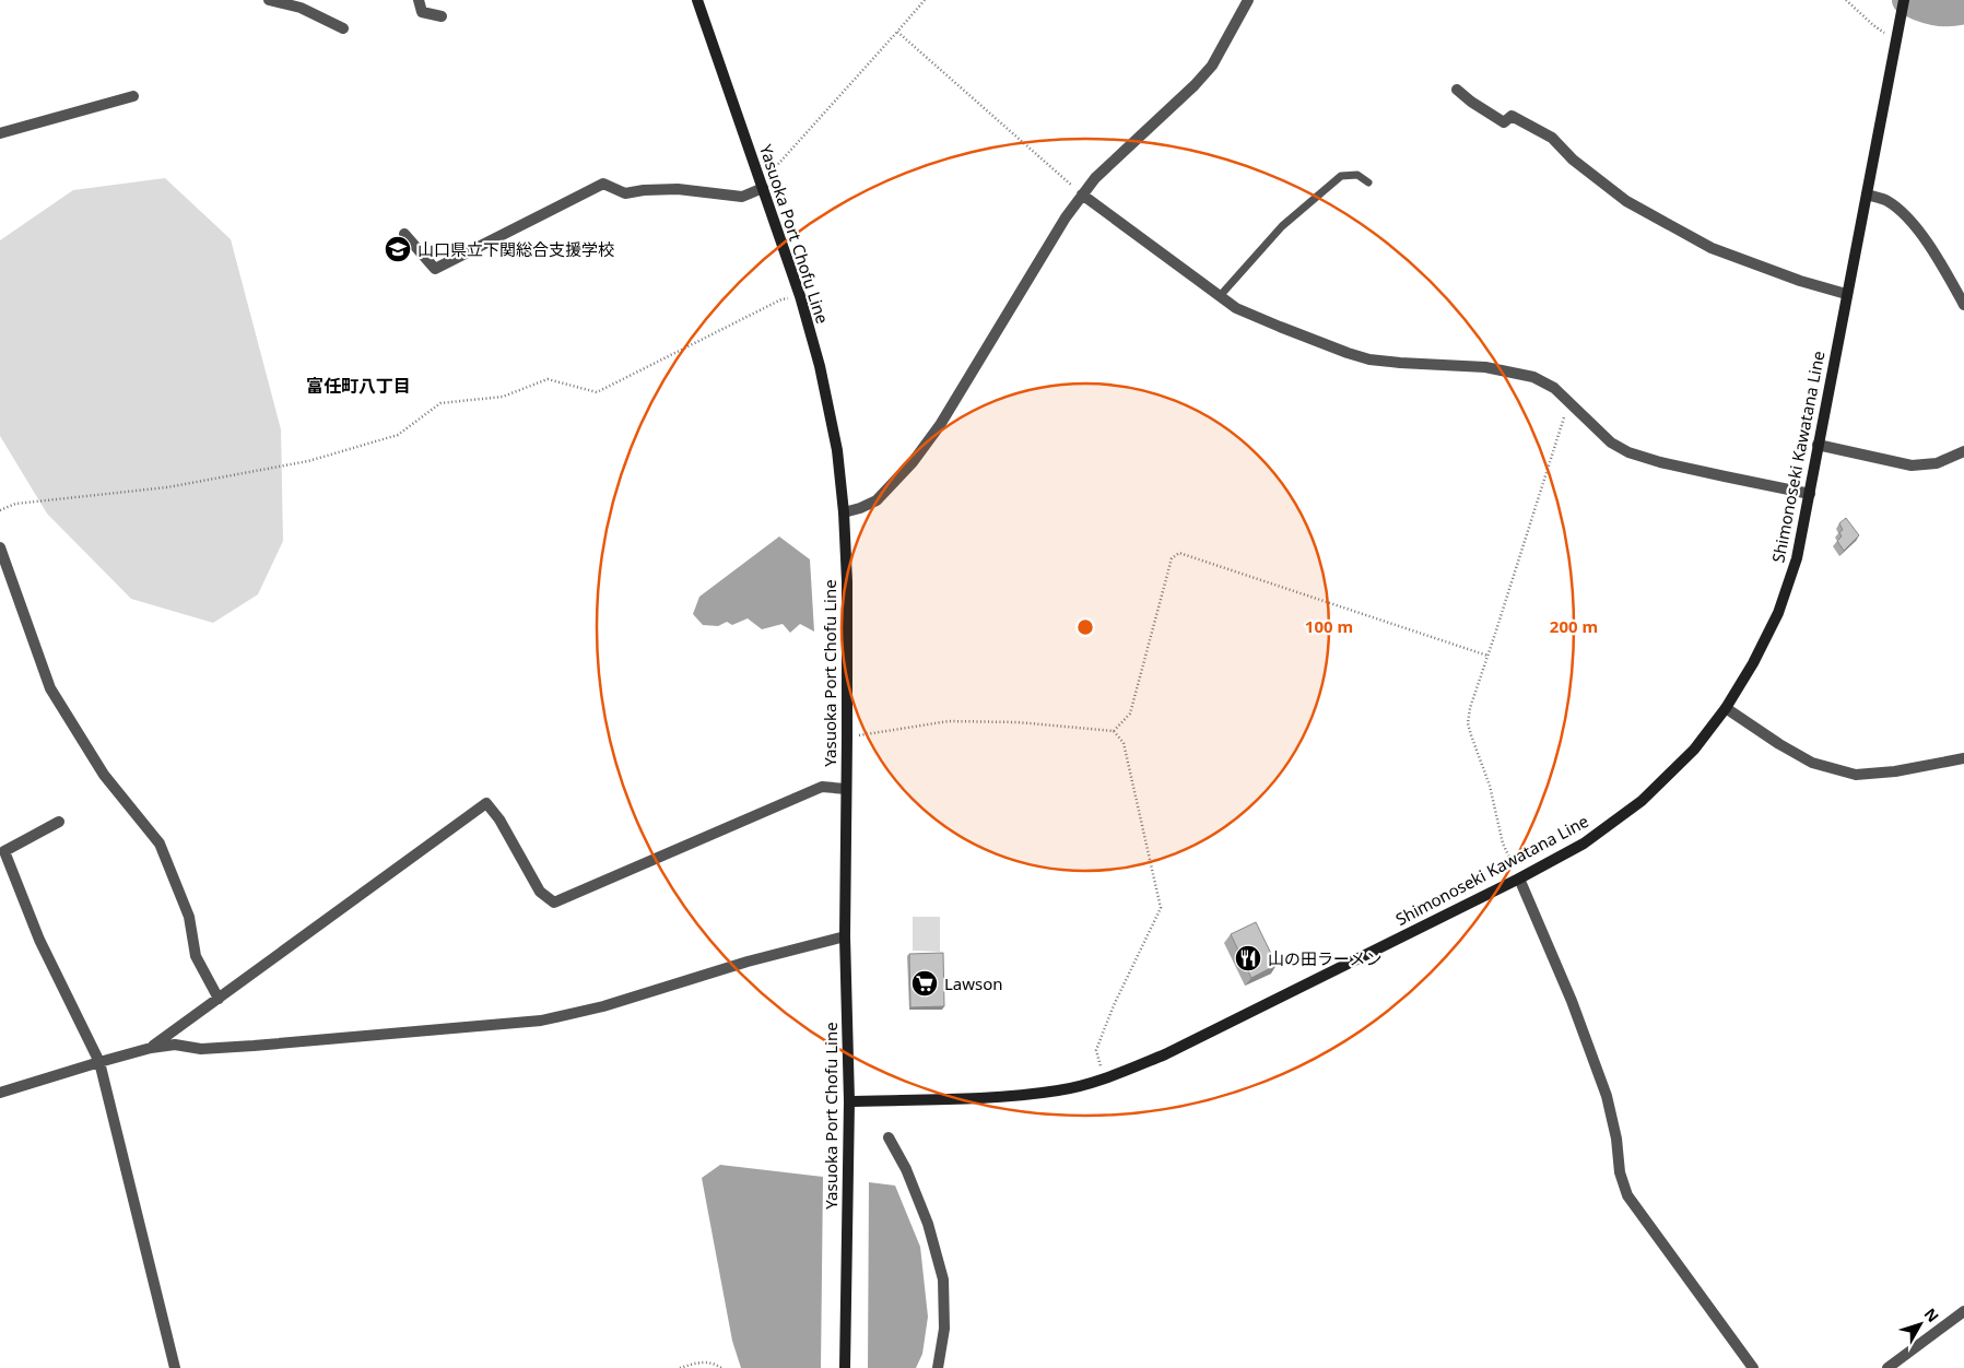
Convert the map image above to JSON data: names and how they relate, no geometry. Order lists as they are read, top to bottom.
{
  "streets": {
    "main road": ["Yasuoka Port Chofu Line", "Shimonoseki Kawatana Line"]
  },
  "crossings": [
    ["Yasuoka Port Chofu Line", "Shimonoseki Kawatana Line"]
  ],
  "districts": ["富任町八丁目"],
  "places": {
    "school or university": ["山口県立下関総合支援学校"],
    "restaurant": ["山の田ラーメン"],
    "supermarket": ["Lawson"]
  },
  "north": "top right",
  "rings": ["100 m", "200 m"]
}
